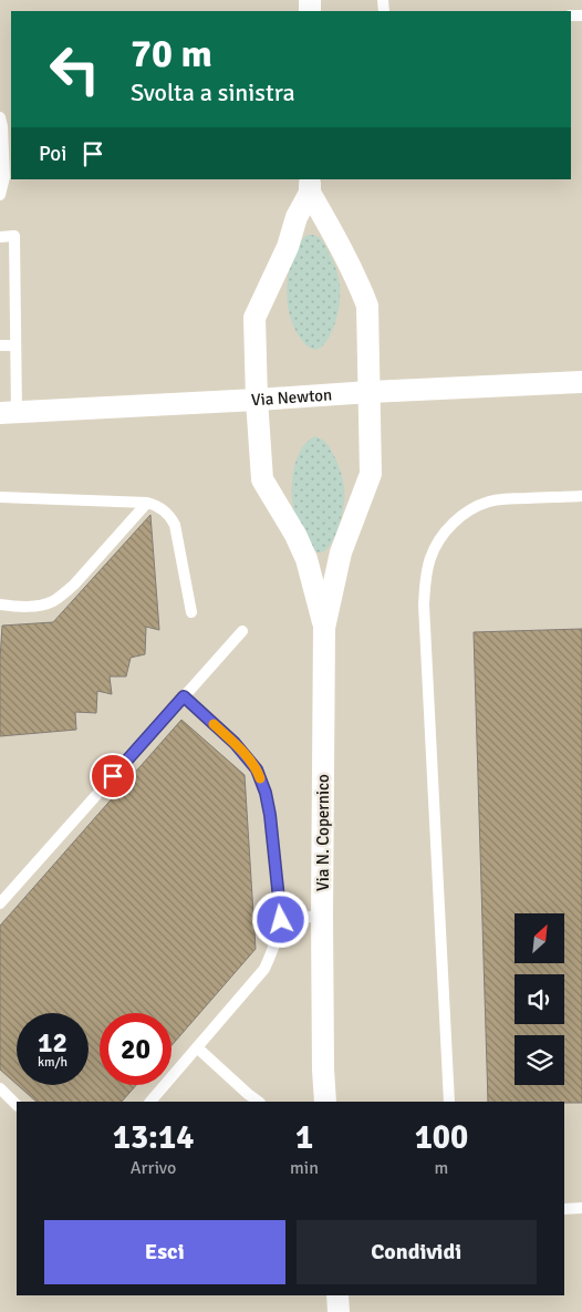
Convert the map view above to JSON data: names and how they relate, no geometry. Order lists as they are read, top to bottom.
{
  "streets": {
    "street": ["Via Newton", "Via N. Copernico"]
  },
  "north": "top right",
  "page": {
    "turn": ["70 m", "Svolta a sinistra"],
    "then": "Poi",
    "speed": "12 km/h",
    "limit": "20",
    "eta": [
      "13:14",
      "Arrivo",
      "1",
      "min",
      "100",
      "m"
    ],
    "buttons": ["Esci", "Condividi"]
  }
}
